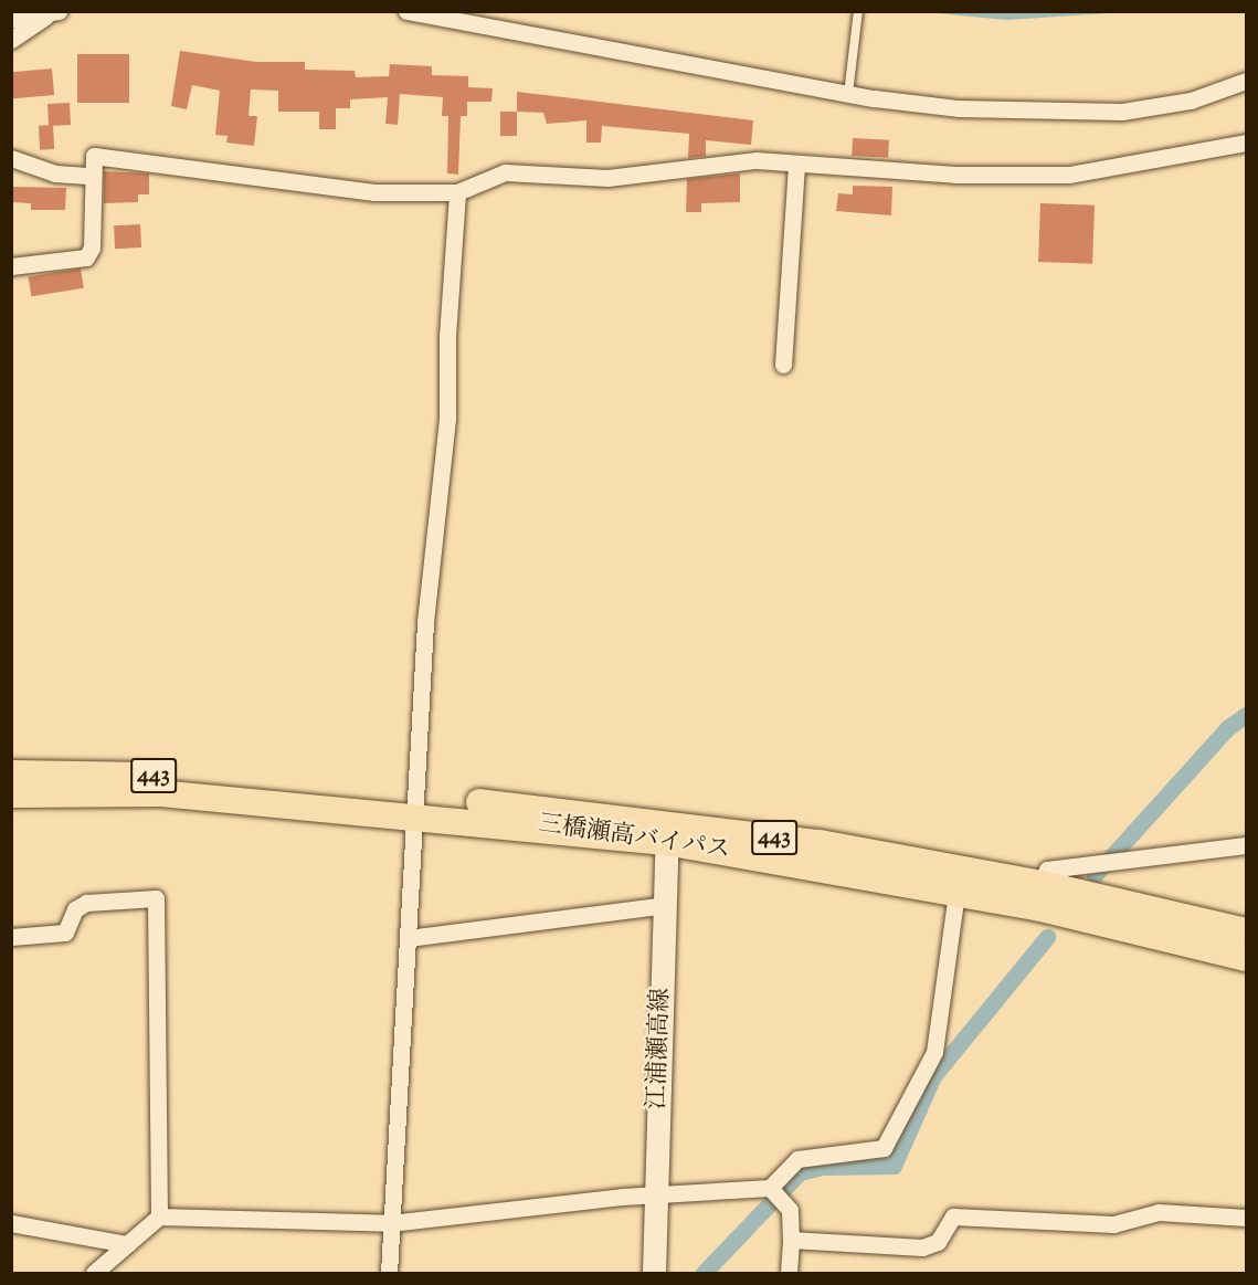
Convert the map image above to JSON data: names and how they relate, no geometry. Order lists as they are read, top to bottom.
{
  "streets": {
    "highway": ["443", "三橋瀬高バイパス"],
    "main road": ["江浦瀬高線"]
  },
  "crossings": [
    ["三橋瀬高バイパス", "江浦瀬高線"]
  ]
}
